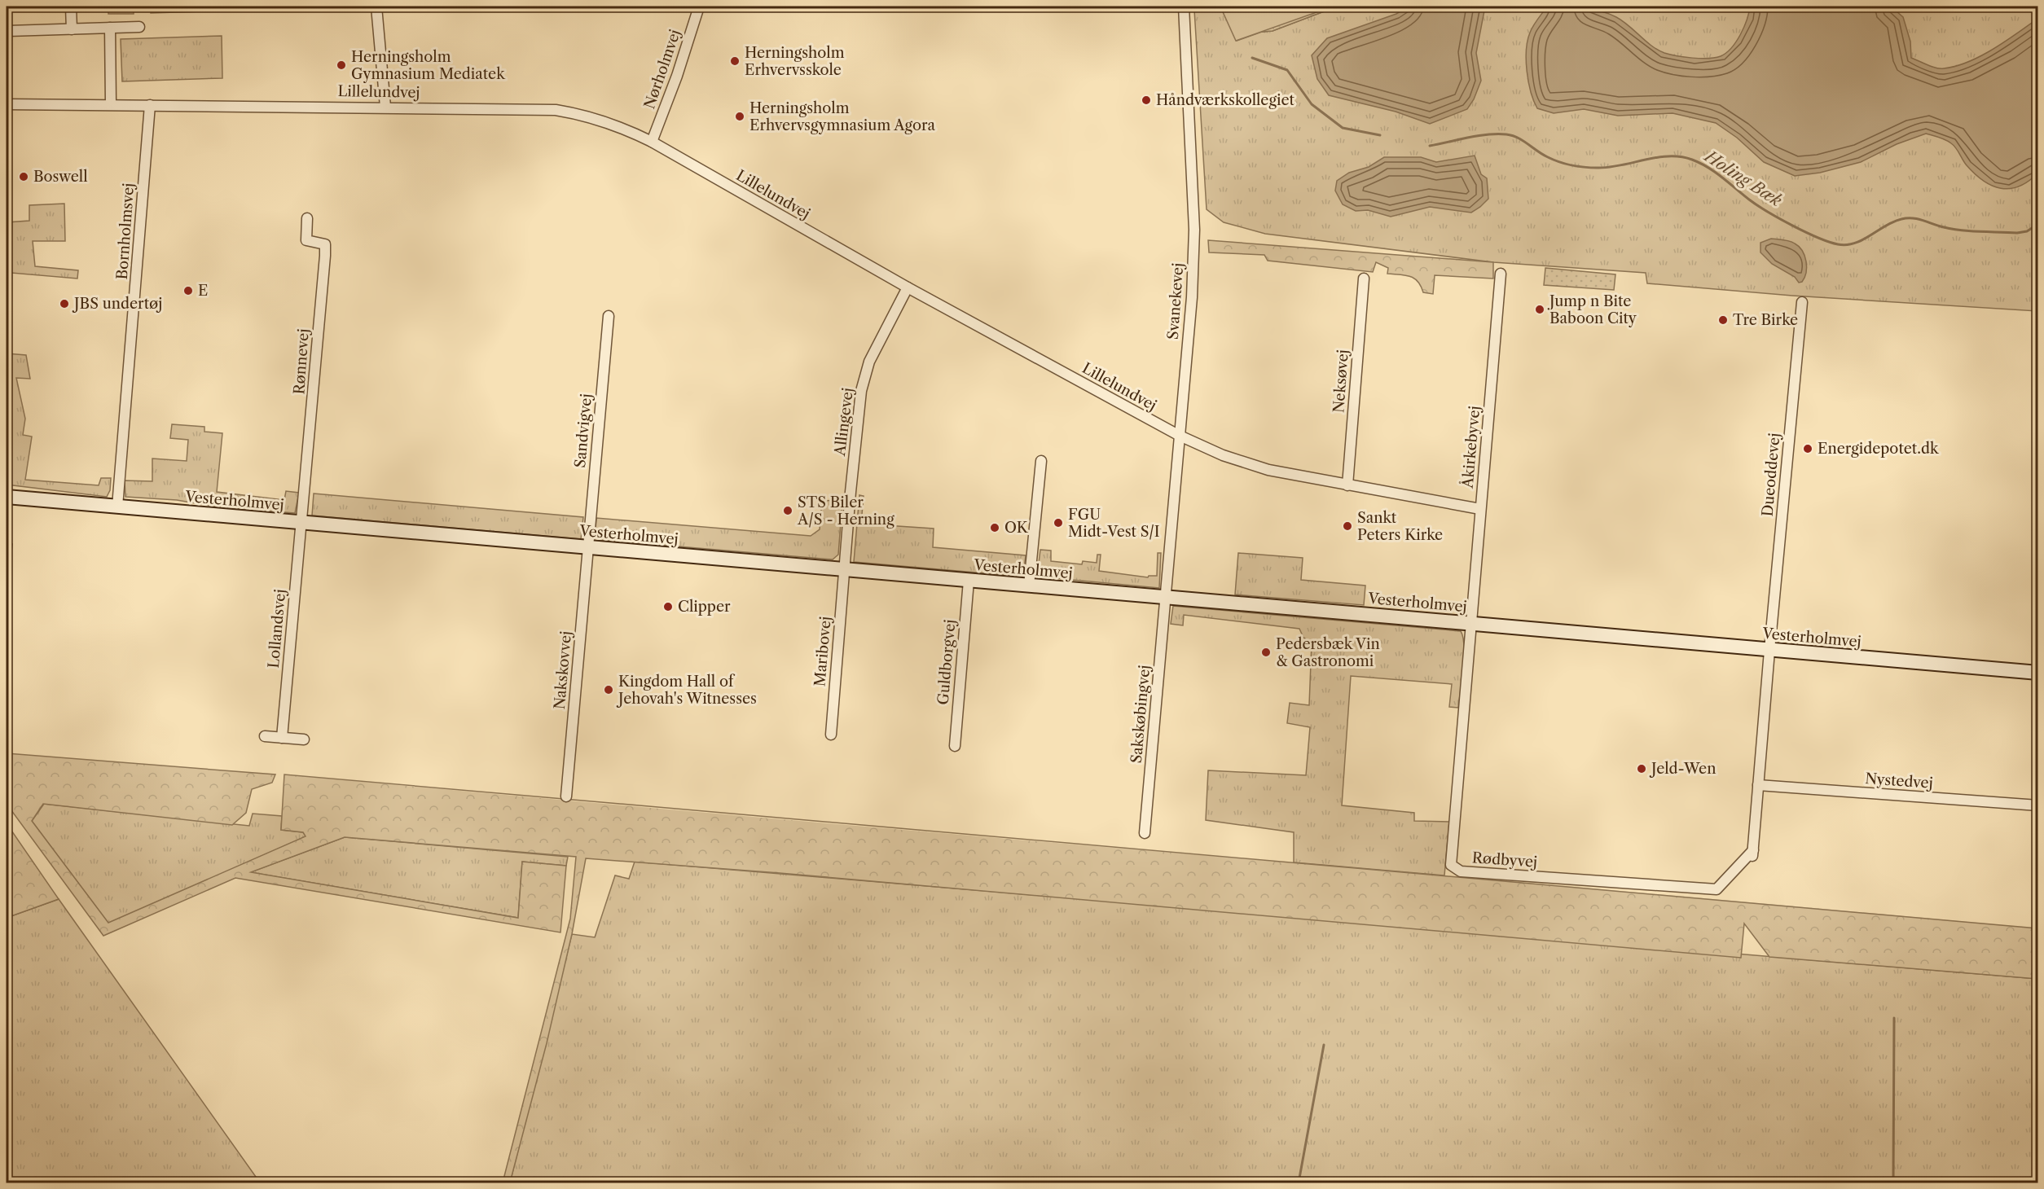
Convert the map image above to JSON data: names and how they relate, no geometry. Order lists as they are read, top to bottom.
{
  "streets": {
    "street": [
      "Nørholmvej",
      "Lillelundvej",
      "Bornholmsvej",
      "Svanekevej",
      "Rønnevej",
      "Neksøvej",
      "Allingevej",
      "Sandvigvej",
      "Åkirkebyvej",
      "Dueoddevej",
      "Vesterholmvej",
      "Lollandsvej",
      "Maribovej",
      "Guldborgvej",
      "Nakskovvej",
      "Sakskøbingvej",
      "Nystedvej",
      "Rødbyvej"
    ]
  },
  "crossings": [
    ["Nørholmvej", "Lillelundvej"],
    ["Lillelundvej", "Bornholmsvej"],
    ["Lillelundvej", "Svanekevej"],
    ["Lillelundvej", "Neksøvej"],
    ["Lillelundvej", "Allingevej"],
    ["Lillelundvej", "Åkirkebyvej"],
    ["Bornholmsvej", "Vesterholmvej"],
    ["Svanekevej", "Vesterholmvej"],
    ["Svanekevej", "Sakskøbingvej"],
    ["Rønnevej", "Vesterholmvej"],
    ["Rønnevej", "Lollandsvej"],
    ["Allingevej", "Vesterholmvej"],
    ["Allingevej", "Maribovej"],
    ["Sandvigvej", "Vesterholmvej"],
    ["Sandvigvej", "Nakskovvej"],
    ["Åkirkebyvej", "Vesterholmvej"],
    ["Åkirkebyvej", "Rødbyvej"],
    ["Dueoddevej", "Vesterholmvej"],
    ["Vesterholmvej", "Lollandsvej"],
    ["Vesterholmvej", "Maribovej"],
    ["Vesterholmvej", "Guldborgvej"],
    ["Vesterholmvej", "Nakskovvej"],
    ["Vesterholmvej", "Sakskøbingvej"],
    ["Vesterholmvej", "Rødbyvej"],
    ["Nystedvej", "Rødbyvej"]
  ],
  "water": ["Holing Bæk"],
  "places": [
    "Herningsholm Erhvervsskole",
    "Herningsholm Gymnasium Mediatek",
    "Håndværkskollegiet",
    "Herningsholm Erhvervsgymnasium Agora",
    "Boswell",
    "E",
    "JBS undertøj",
    "Jump n Bite Baboon City",
    "Tre Birke",
    "Energidepotet.dk",
    "STS Biler A/S - Herning",
    "FGU Midt-Vest S/I",
    "Sankt Peters Kirke",
    "OK",
    "Clipper",
    "Pedersbæk Vin & Gastronomi",
    "Kingdom Hall of Jehovah's Witnesses",
    "Jeld-Wen"
  ]
}
